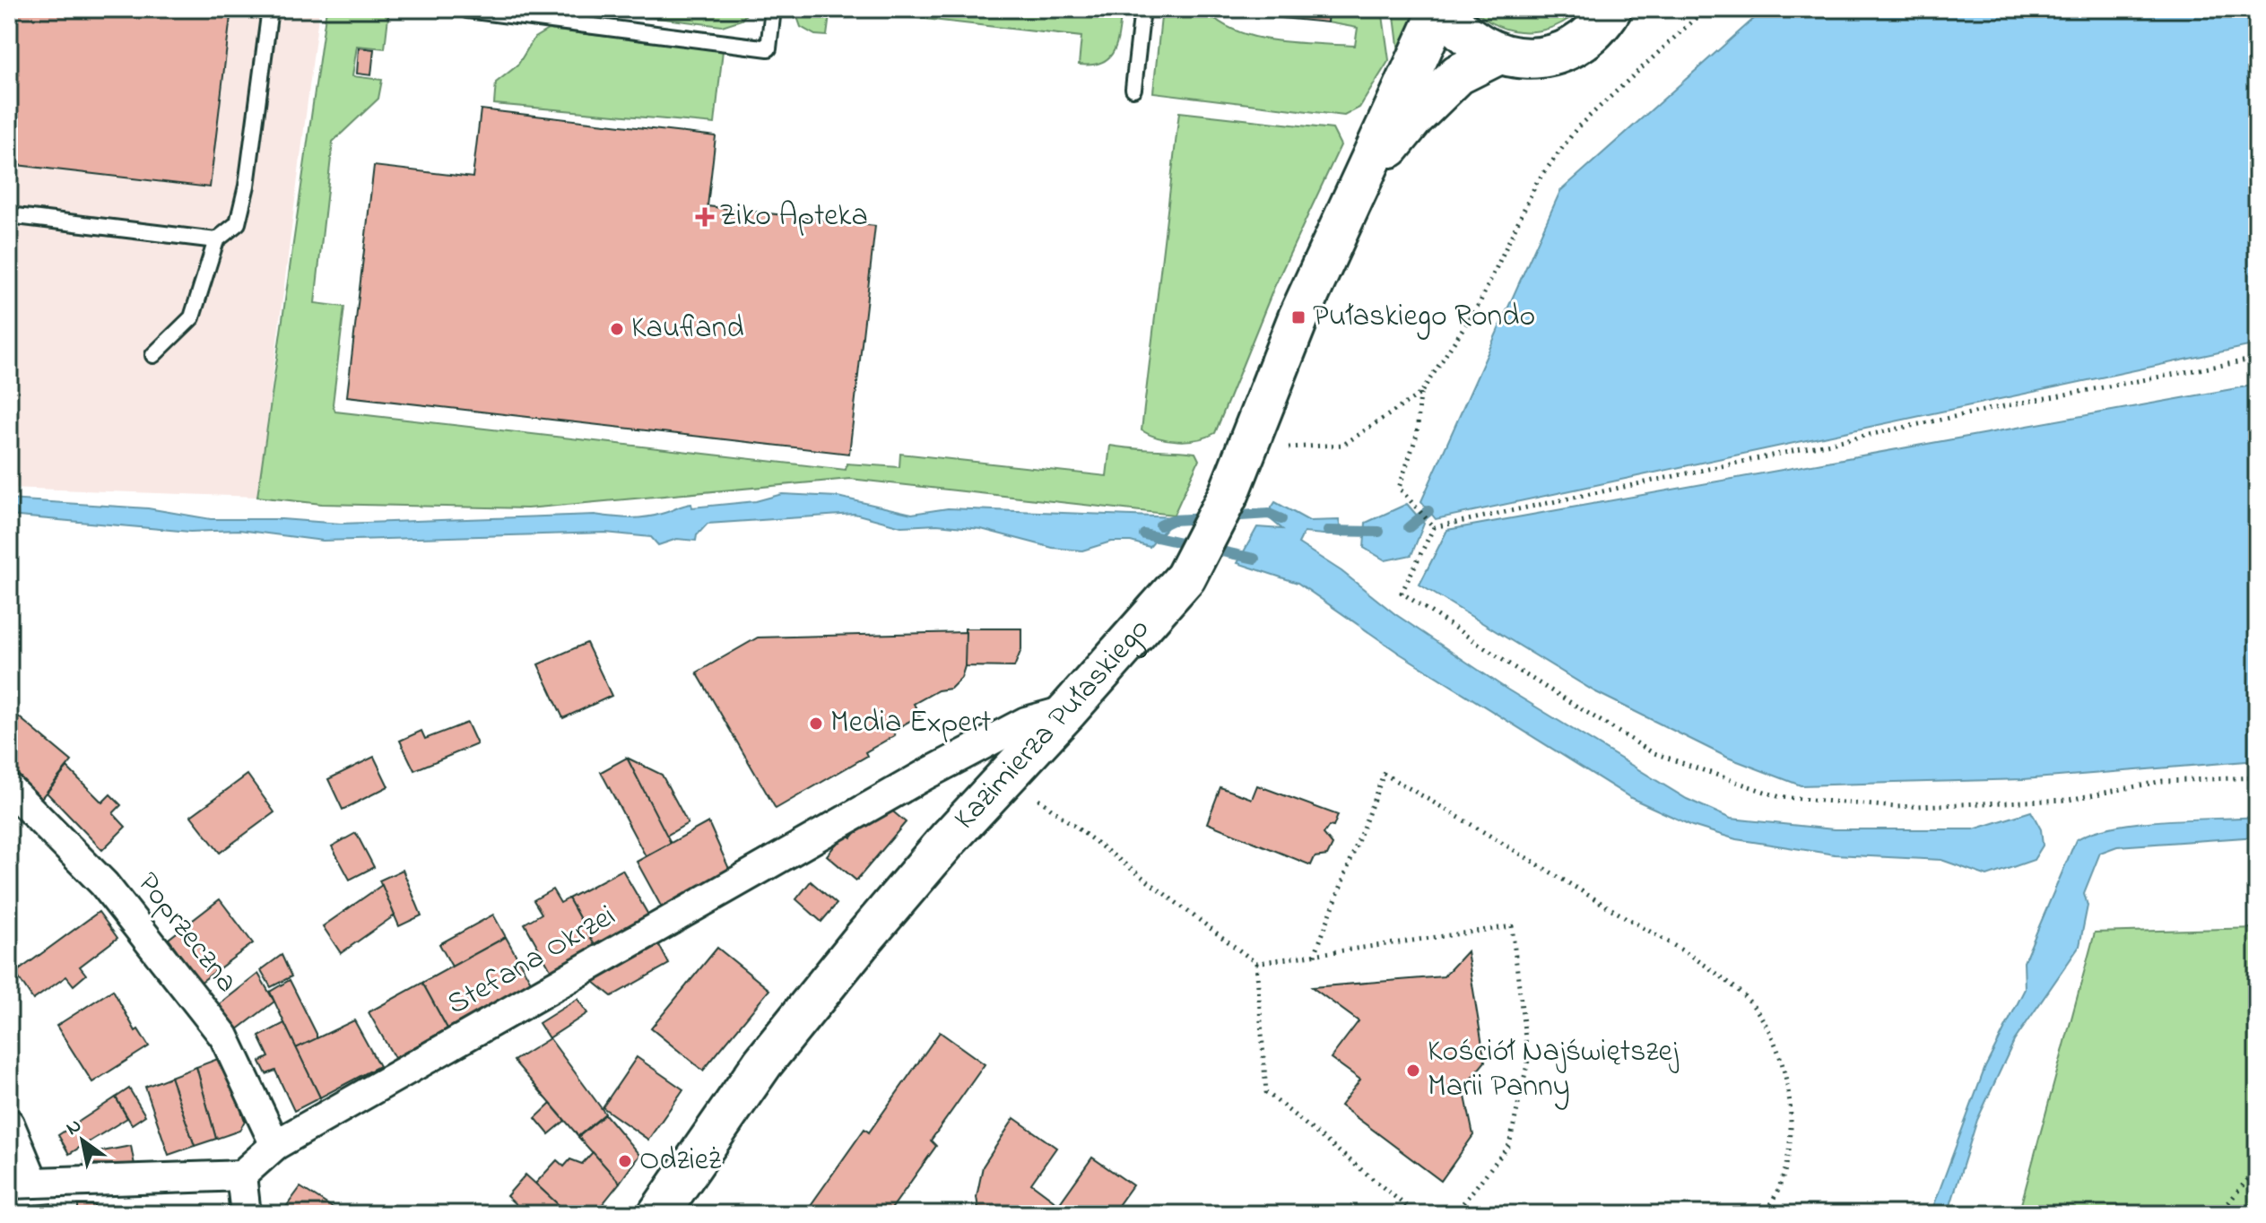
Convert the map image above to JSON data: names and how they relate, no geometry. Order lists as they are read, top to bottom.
{
  "streets": {
    "main road": ["Kazimierza Pułaskiego"],
    "street": ["Poprzeczna", "Stefana Okrzei"]
  },
  "crossings": [
    ["Kazimierza Pułaskiego", "Stefana Okrzei"],
    ["Poprzeczna", "Stefana Okrzei"]
  ],
  "places": {
    "health": ["Ziko Apteka"],
    "transit": ["Pułaskiego Rondo"],
    "other": [
      "Kaufland",
      "Media Expert",
      "Kościół Najświętszej Marii Panny",
      "Odzież"
    ]
  },
  "north": "top left"
}
